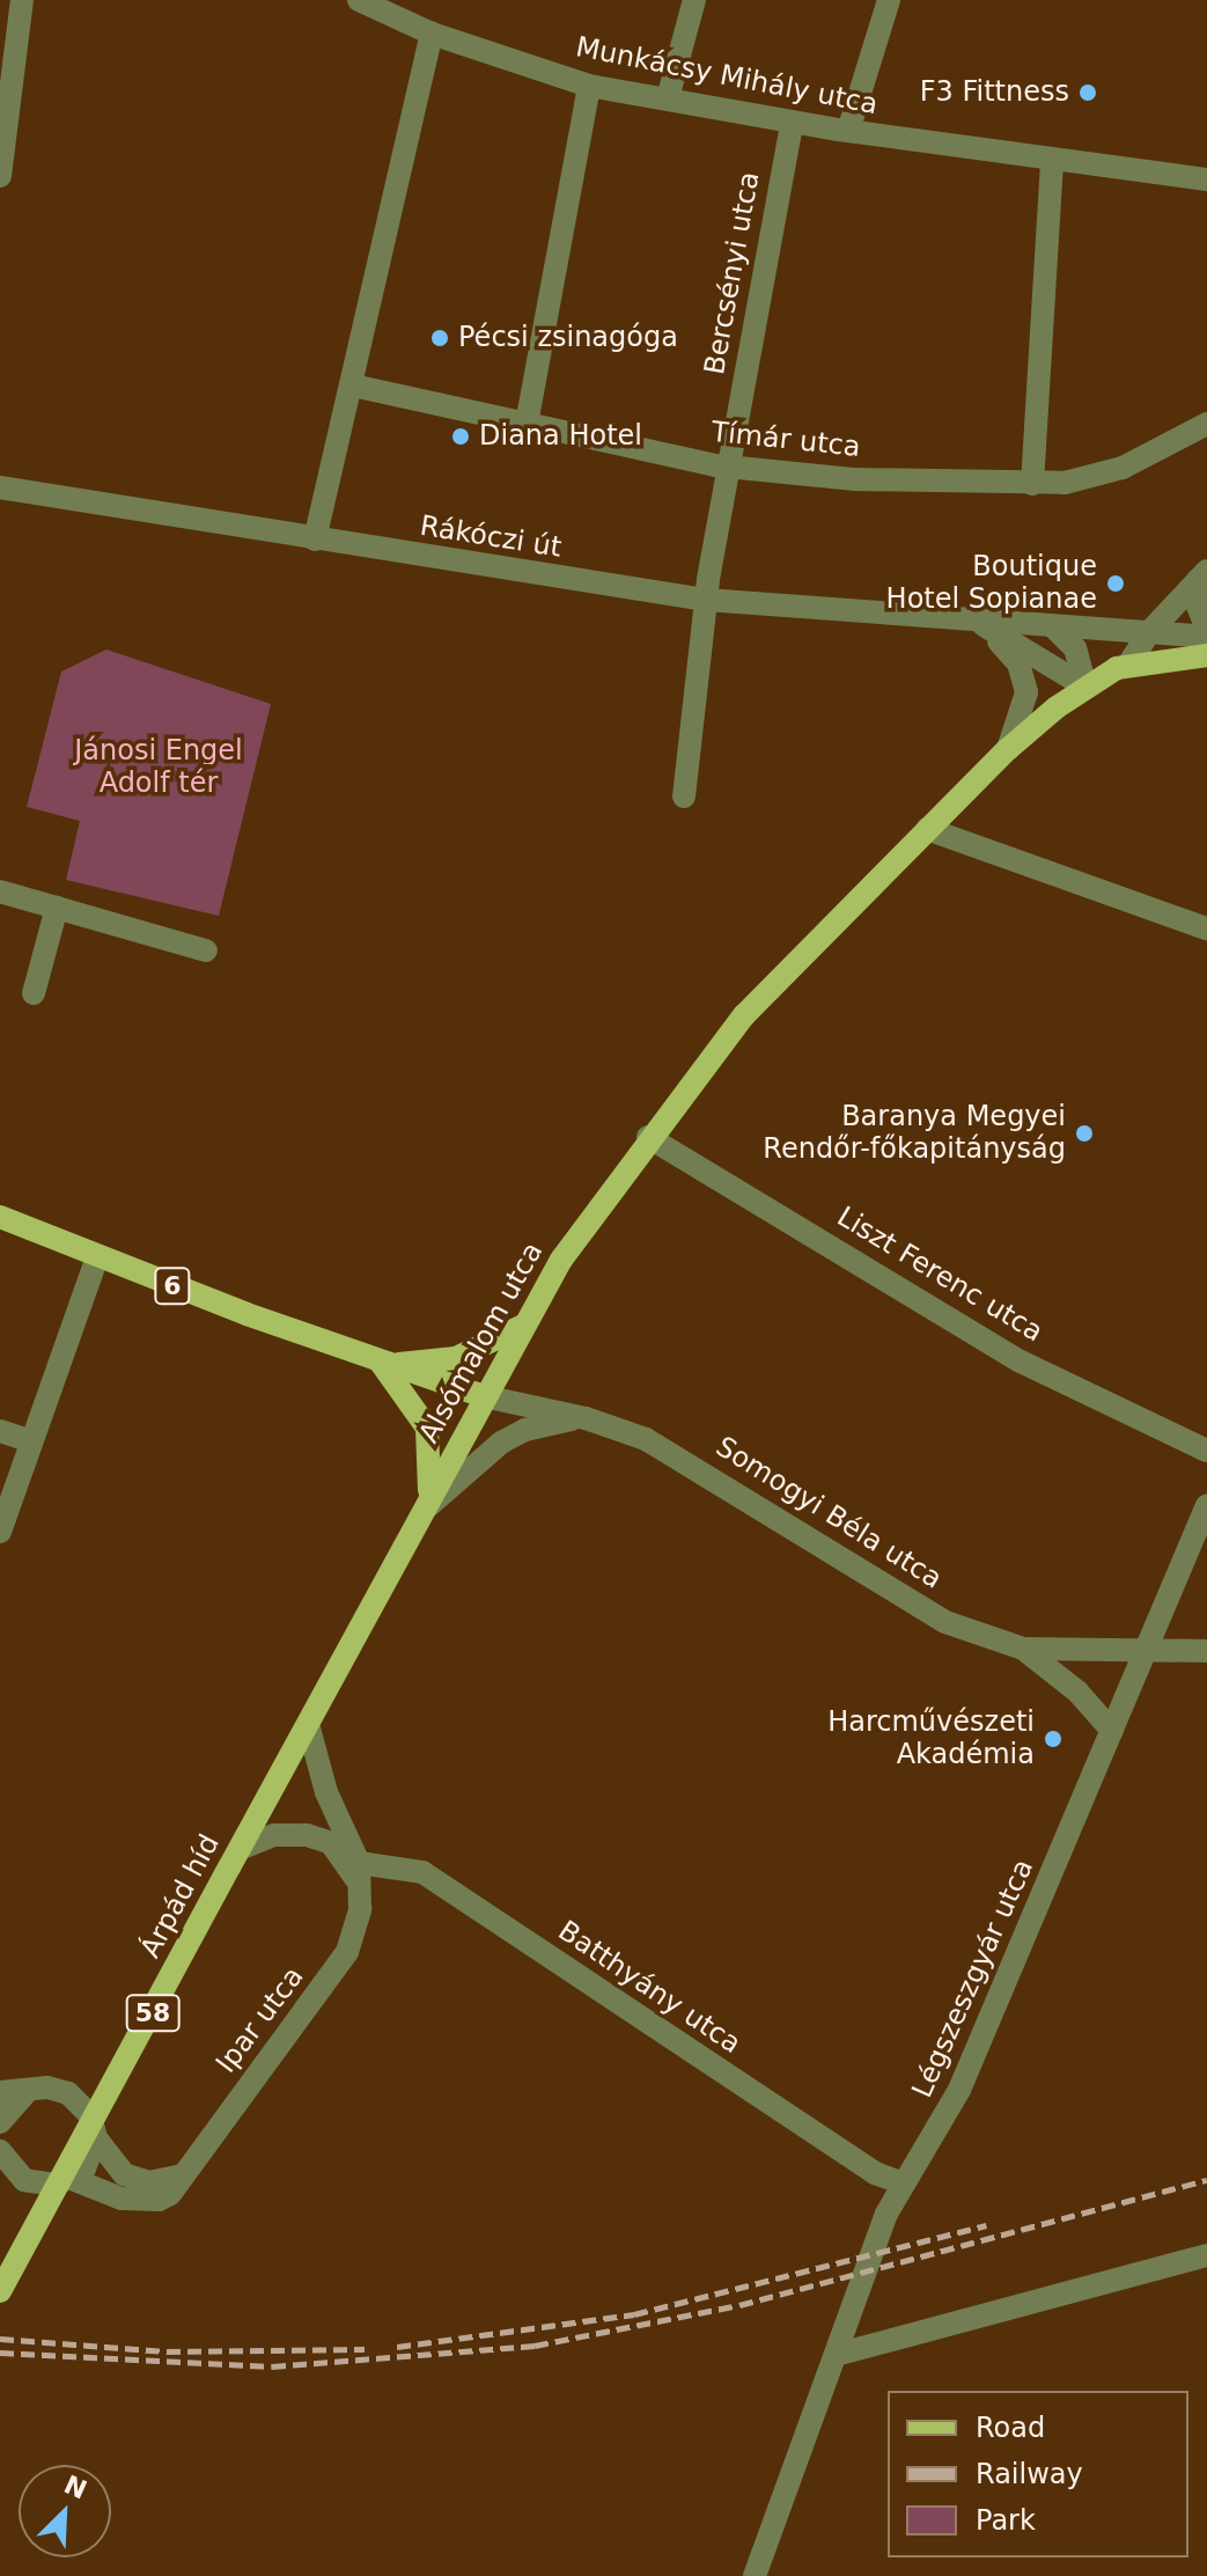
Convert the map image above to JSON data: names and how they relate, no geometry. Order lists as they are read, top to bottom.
{
  "streets": {
    "main road": [
      "6",
      "Alsómalom utca",
      "Árpád híd",
      "58"
    ],
    "street": [
      "Munkácsy Mihály utca",
      "Bercsényi utca",
      "Tímár utca",
      "Rákóczi út",
      "Liszt Ferenc utca",
      "Somogyi Béla utca",
      "Légszeszgyár utca",
      "Batthyány utca",
      "Ipar utca"
    ]
  },
  "crossings": [
    ["Munkácsy Mihály utca", "Bercsényi utca"],
    ["Bercsényi utca", "Tímár utca"],
    ["Bercsényi utca", "Rákóczi út"],
    ["Liszt Ferenc utca", "Alsómalom utca"],
    ["6", "Alsómalom utca"],
    ["6", "Somogyi Béla utca"],
    ["Alsómalom utca", "Somogyi Béla utca"],
    ["Alsómalom utca", "Árpád híd"],
    ["Alsómalom utca", "Ipar utca"],
    ["Somogyi Béla utca", "Légszeszgyár utca"],
    ["Árpád híd", "Ipar utca"],
    ["Légszeszgyár utca", "Batthyány utca"],
    ["Batthyány utca", "Ipar utca"]
  ],
  "parks": ["Jánosi Engel Adolf tér"],
  "places": [
    "F3 Fittness",
    "Pécsi zsinagóga",
    "Diana Hotel",
    "Boutique Hotel Sopianae",
    "Baranya Megyei Rendőr-főkapitányság",
    "Harcművészeti Akadémia"
  ],
  "legend": ["Road", "Railway", "Park"],
  "north": "top right"
}
